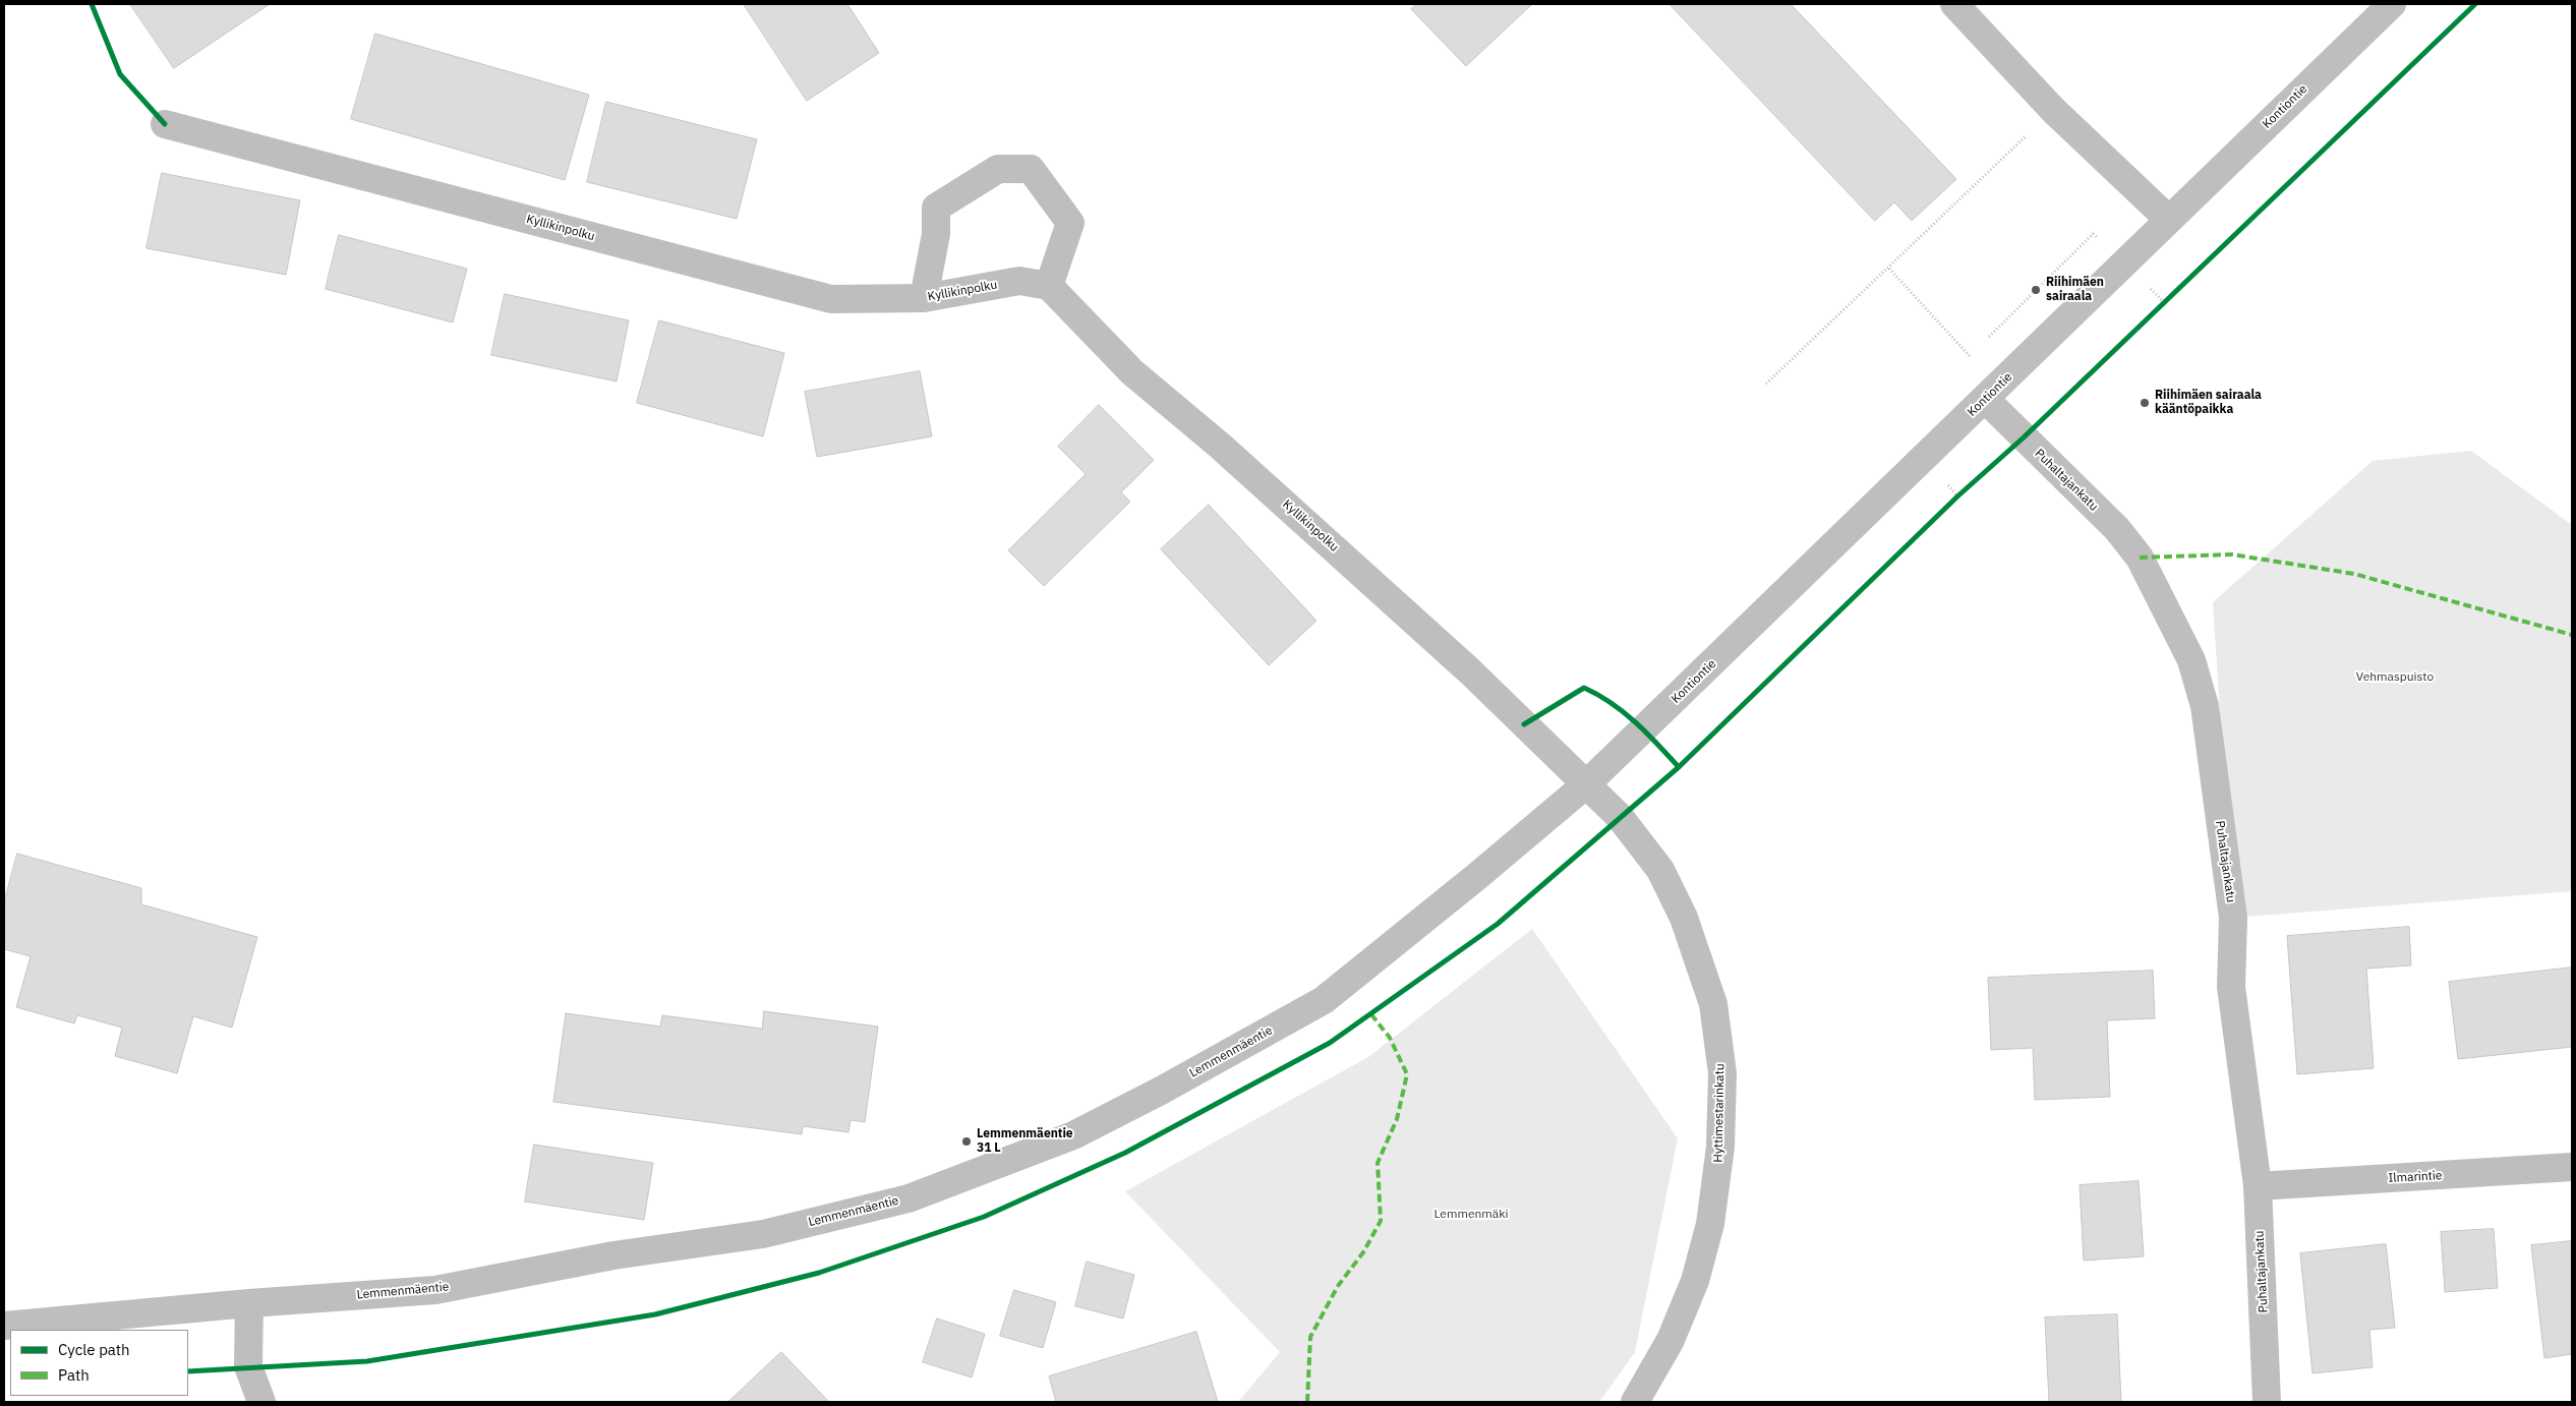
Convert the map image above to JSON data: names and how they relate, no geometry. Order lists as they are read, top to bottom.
{
  "streets": {
    "street": [
      "Kontiontie",
      "Kyllikinpolku",
      "Puhaltajankatu",
      "Lemmenmäentie",
      "Hyttimestarinkatu",
      "Ilmarintie"
    ]
  },
  "crossings": [
    ["Kontiontie", "Kyllikinpolku"],
    ["Kontiontie", "Puhaltajankatu"],
    ["Kontiontie", "Lemmenmäentie"],
    ["Kontiontie", "Hyttimestarinkatu"],
    ["Kyllikinpolku", "Lemmenmäentie"],
    ["Kyllikinpolku", "Hyttimestarinkatu"],
    ["Puhaltajankatu", "Ilmarintie"],
    ["Lemmenmäentie", "Hyttimestarinkatu"]
  ],
  "parks": ["Vehmaspuisto", "Lemmenmäki"],
  "places": ["Riihimäen sairaala", "Riihimäen sairaala kääntöpaikka", "Lemmenmäentie 31 L"],
  "legend": ["Cycle path", "Path"]
}
